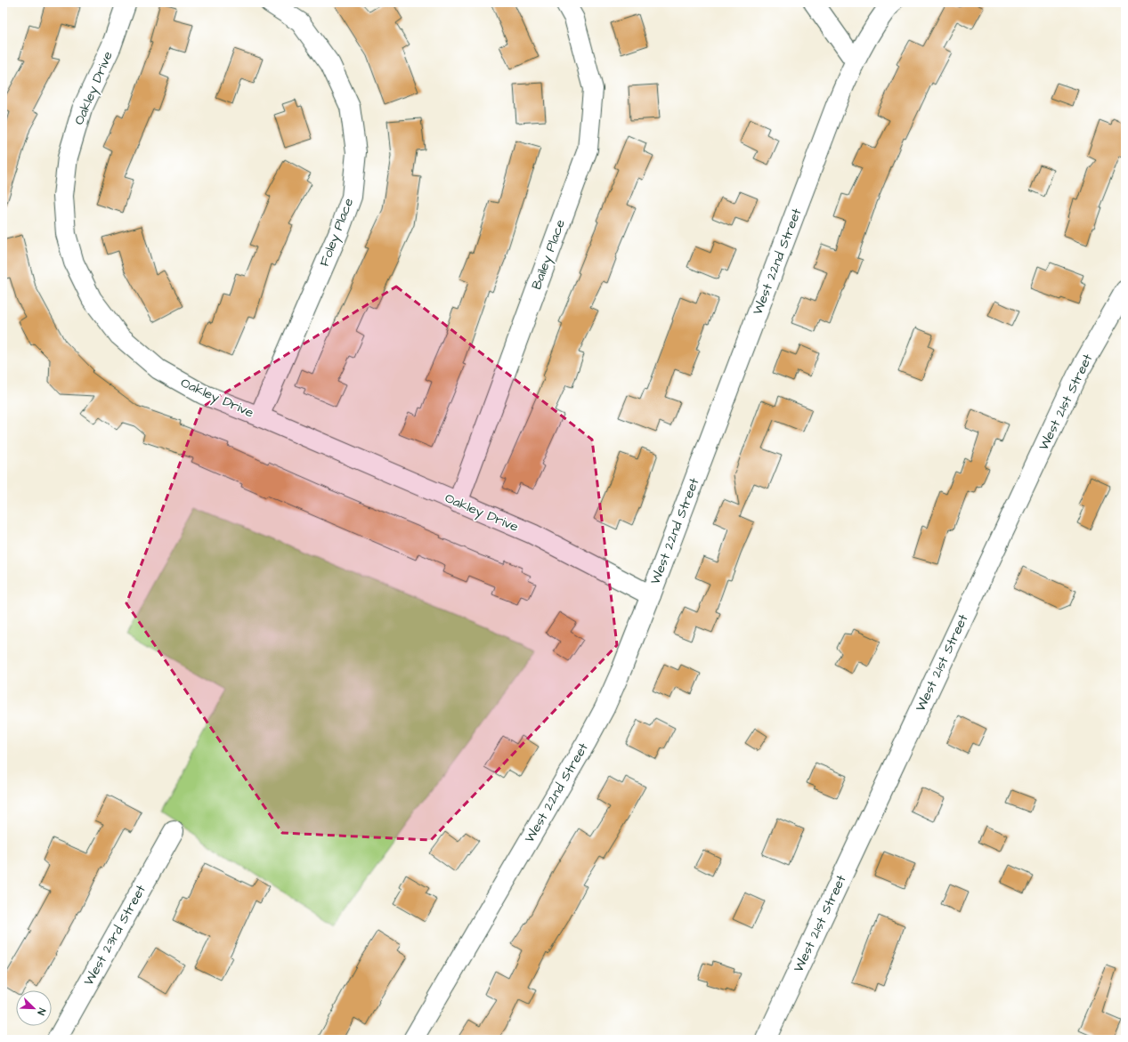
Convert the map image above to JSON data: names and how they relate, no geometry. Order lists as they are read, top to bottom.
{
  "streets": {
    "street": [
      "Oakley Drive",
      "Foley Place",
      "Bailey Place",
      "West 22nd Street",
      "West 21st Street",
      "West 23rd Street"
    ]
  },
  "crossings": [
    ["Oakley Drive", "Foley Place"],
    ["Oakley Drive", "Bailey Place"],
    ["Oakley Drive", "West 22nd Street"]
  ],
  "north": "bottom right"
}
